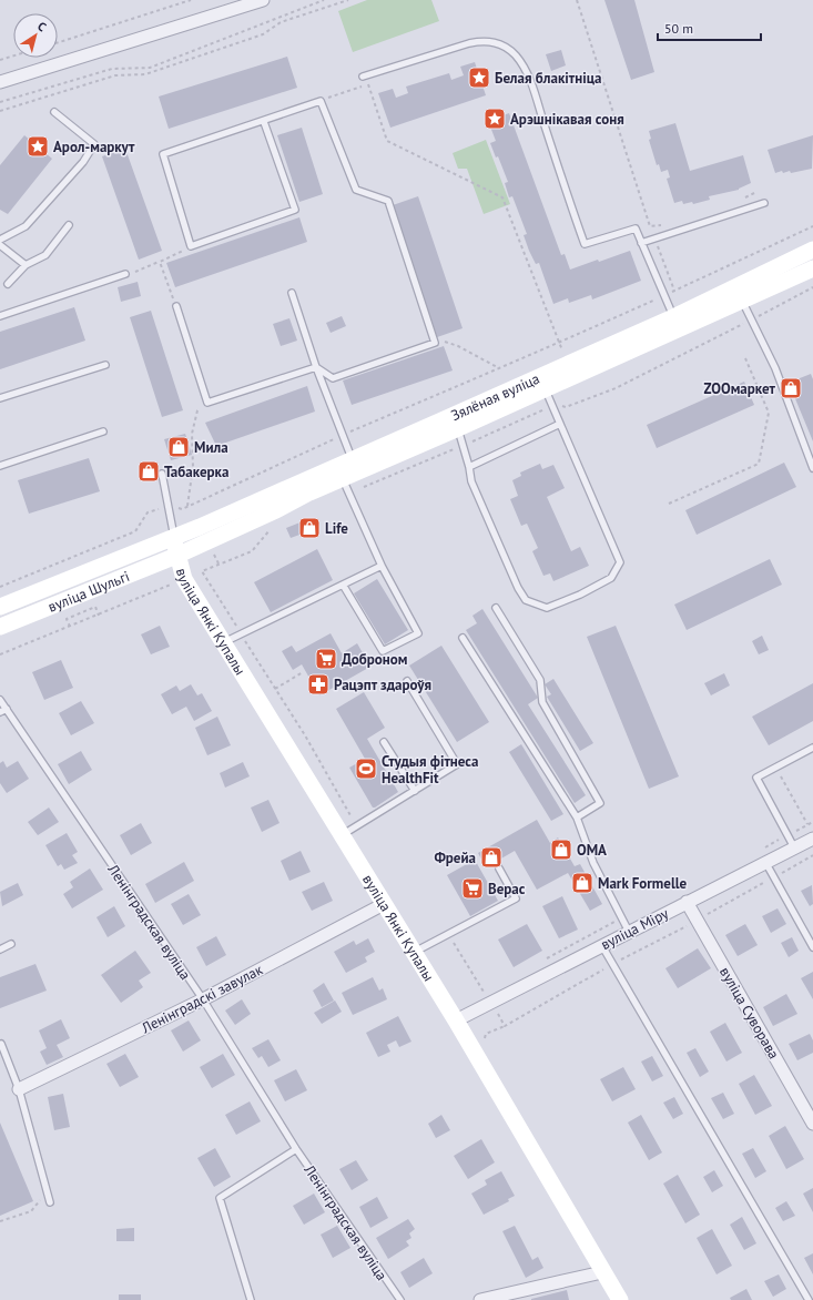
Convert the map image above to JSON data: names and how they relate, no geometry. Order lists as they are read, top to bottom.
{
  "streets": {
    "main road": ["Зялёная вуліца", "вуліца Шульгі", "вуліца Янкі Купалы"],
    "street": ["вуліца Міру", "Ленінградскі завулак", "вуліца Суворава"],
    "lane": ["Ленінградская вуліца"]
  },
  "crossings": [
    ["Зялёная вуліца", "вуліца Шульгі"],
    ["Зялёная вуліца", "вуліца Янкі Купалы"],
    ["вуліца Шульгі", "вуліца Янкі Купалы"],
    ["вуліца Янкі Купалы", "вуліца Міру"],
    ["вуліца Янкі Купалы", "Ленінградскі завулак"],
    ["Ленінградская вуліца", "Ленінградскі завулак"],
    ["вуліца Міру", "вуліца Суворава"]
  ],
  "places": {
    "place": ["Белая блакітніца", "Арэшнікавая соня", "Арол-маркут"],
    "shop": [
      "ZOOмаркет",
      "Мила",
      "Табакерка",
      "Life",
      "ОМА",
      "Фрейа",
      "Mark Formelle"
    ],
    "supermarket": ["Доброном", "Верас"],
    "pharmacy": ["Рацэпт здароўя"],
    "sports": ["Студыя фітнеса HealthFit"]
  },
  "scale_bar": "50 m",
  "north": "top right"
}
